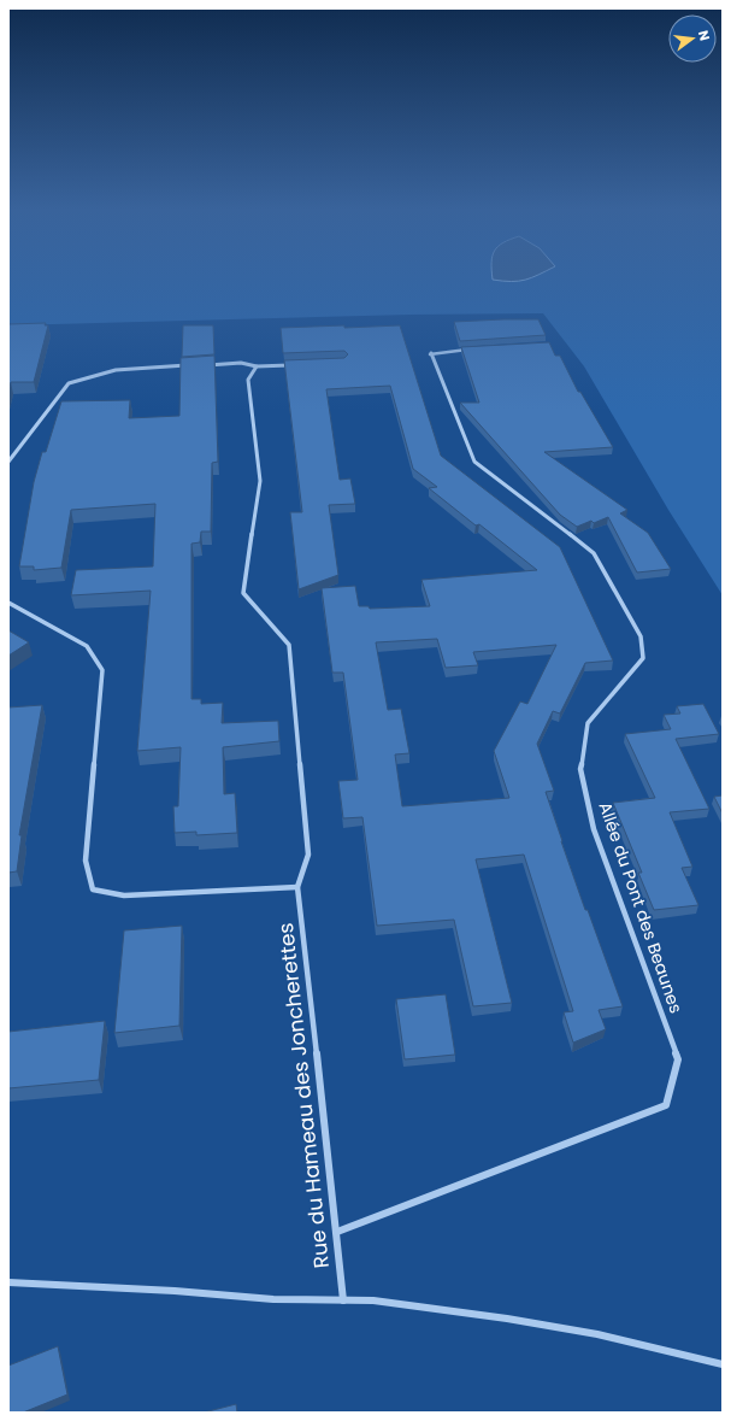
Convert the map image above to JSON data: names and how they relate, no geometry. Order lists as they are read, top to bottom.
{
  "streets": {
    "street": ["Allée du Pont des Beaunes", "Rue du Hameau des Joncherettes"]
  },
  "crossings": [
    ["Allée du Pont des Beaunes", "Rue du Hameau des Joncherettes"]
  ],
  "north": "right"
}
